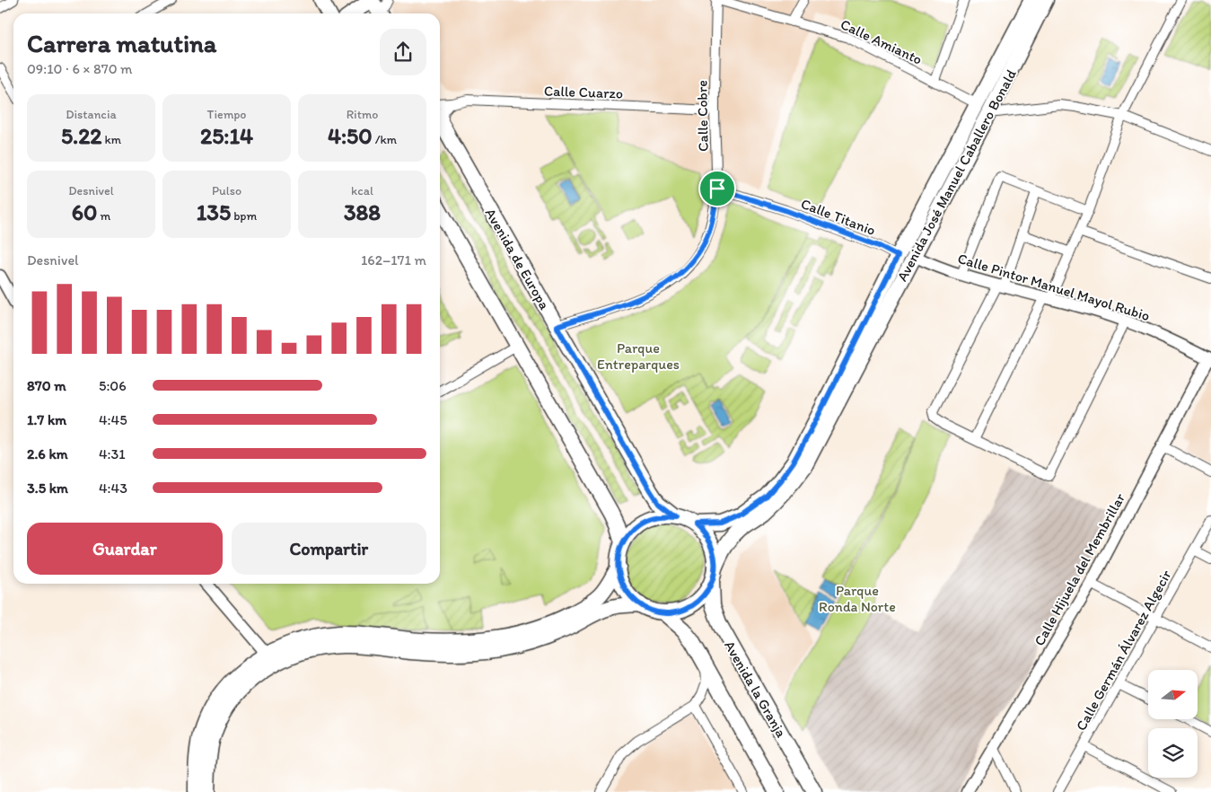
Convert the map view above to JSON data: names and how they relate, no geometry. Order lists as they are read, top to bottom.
{
  "streets": {
    "main road": ["Avenida José Manuel Caballero Bonald", "Avenida de Europa", "Avenida la Granja"],
    "street": [
      "Calle Amianto",
      "Calle Cuarzo",
      "Calle Cobre",
      "Calle Titanio",
      "Calle Pintor Manuel Mayol Rubio",
      "Calle Hijuela del Membrillar",
      "Calle Germán Álvarez Algecir"
    ]
  },
  "crossings": [
    ["Calle Amianto", "Calle Cobre"],
    ["Calle Amianto", "Avenida José Manuel Caballero Bonald"],
    ["Calle Cuarzo", "Calle Cobre"],
    ["Calle Cobre", "Calle Titanio"],
    ["Calle Cobre", "Avenida de Europa"],
    ["Avenida José Manuel Caballero Bonald", "Calle Titanio"],
    ["Avenida José Manuel Caballero Bonald", "Avenida de Europa"],
    ["Avenida José Manuel Caballero Bonald", "Calle Pintor Manuel Mayol Rubio"],
    ["Avenida José Manuel Caballero Bonald", "Avenida la Granja"],
    ["Avenida de Europa", "Avenida la Granja"],
    ["Calle Pintor Manuel Mayol Rubio", "Calle Hijuela del Membrillar"]
  ],
  "parks": ["Parque Entreparques", "Parque Ronda Norte"],
  "north": "right",
  "page": {
    "heading": ["Carrera matutina", "09:10 · 6 × 870 m"],
    "stats": [
      ["Distancia", "5.22 km"],
      ["Tiempo", "25:14"],
      ["Ritmo", "4:50 /km"],
      ["Desnivel", "60 m"],
      ["Pulso", "135 bpm"],
      ["kcal", "388"]
    ],
    "chart": ["Desnivel", "162–171 m"],
    "list": [
      {
        "name": "870 m",
        "note": "5:06"
      },
      {
        "name": "1.7 km",
        "note": "4:45"
      },
      {
        "name": "2.6 km",
        "note": "4:31"
      },
      {
        "name": "3.5 km",
        "note": "4:43"
      }
    ],
    "buttons": ["Guardar", "Compartir"]
  }
}
